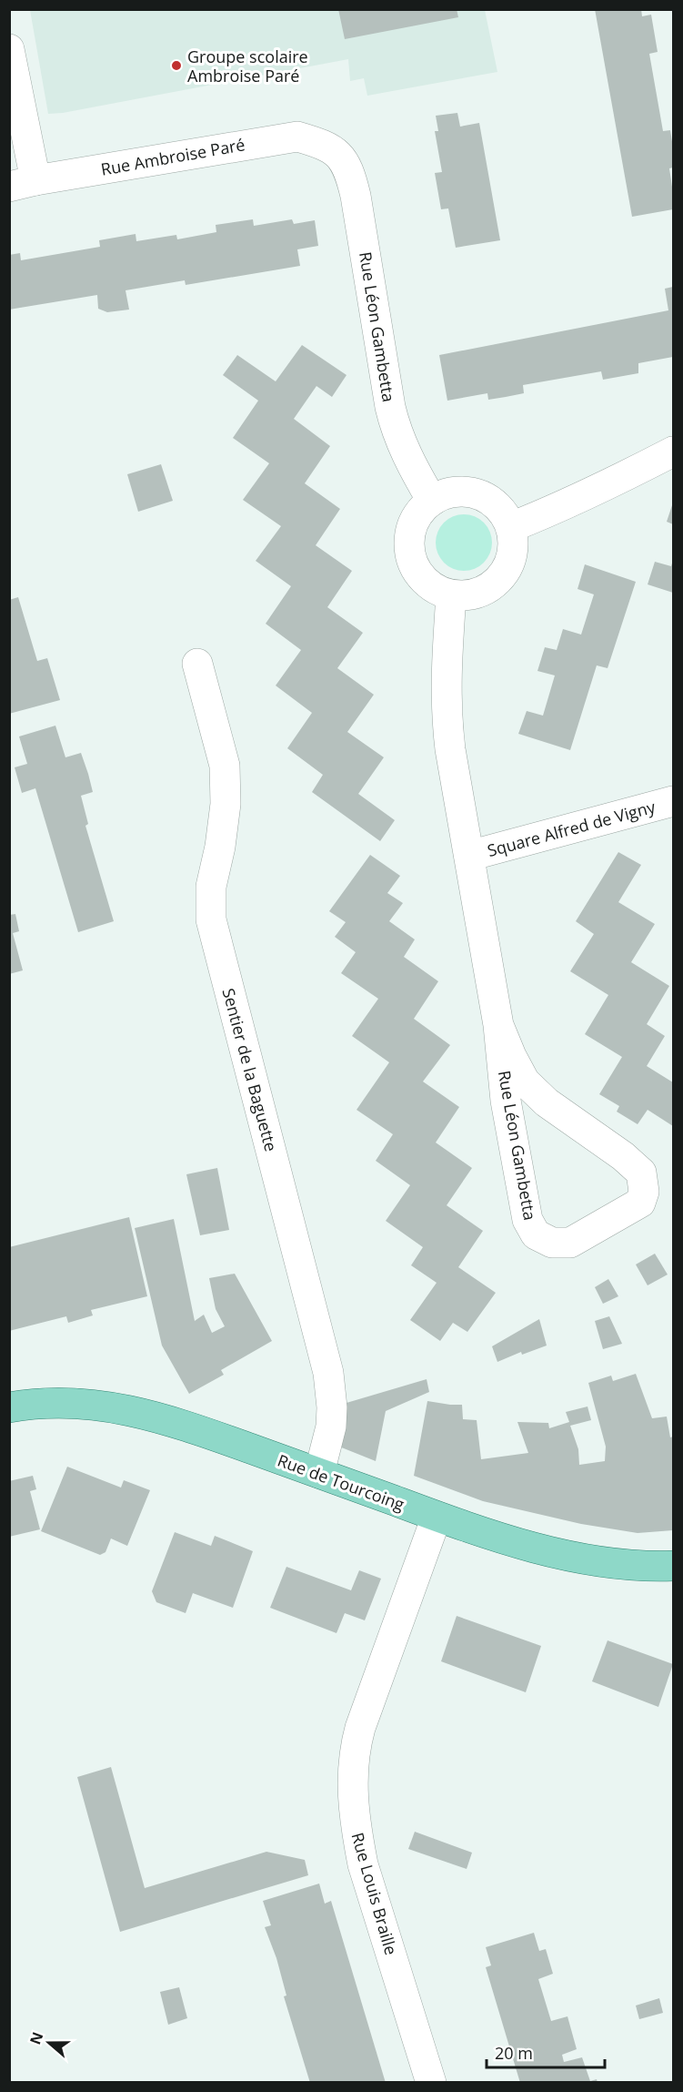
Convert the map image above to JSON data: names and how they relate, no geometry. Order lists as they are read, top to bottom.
{
  "streets": {
    "main road": ["Rue de Tourcoing"],
    "street": [
      "Rue Ambroise Paré",
      "Rue Léon Gambetta",
      "Square Alfred de Vigny",
      "Sentier de la Baguette",
      "Rue Louis Braille"
    ]
  },
  "crossings": [
    ["Rue Ambroise Paré", "Rue Léon Gambetta"],
    ["Rue Léon Gambetta", "Square Alfred de Vigny"],
    ["Sentier de la Baguette", "Rue de Tourcoing"],
    ["Rue de Tourcoing", "Rue Louis Braille"]
  ],
  "places": ["Groupe scolaire Ambroise Paré"],
  "scale_bar": "20 m",
  "north": "left"
}
